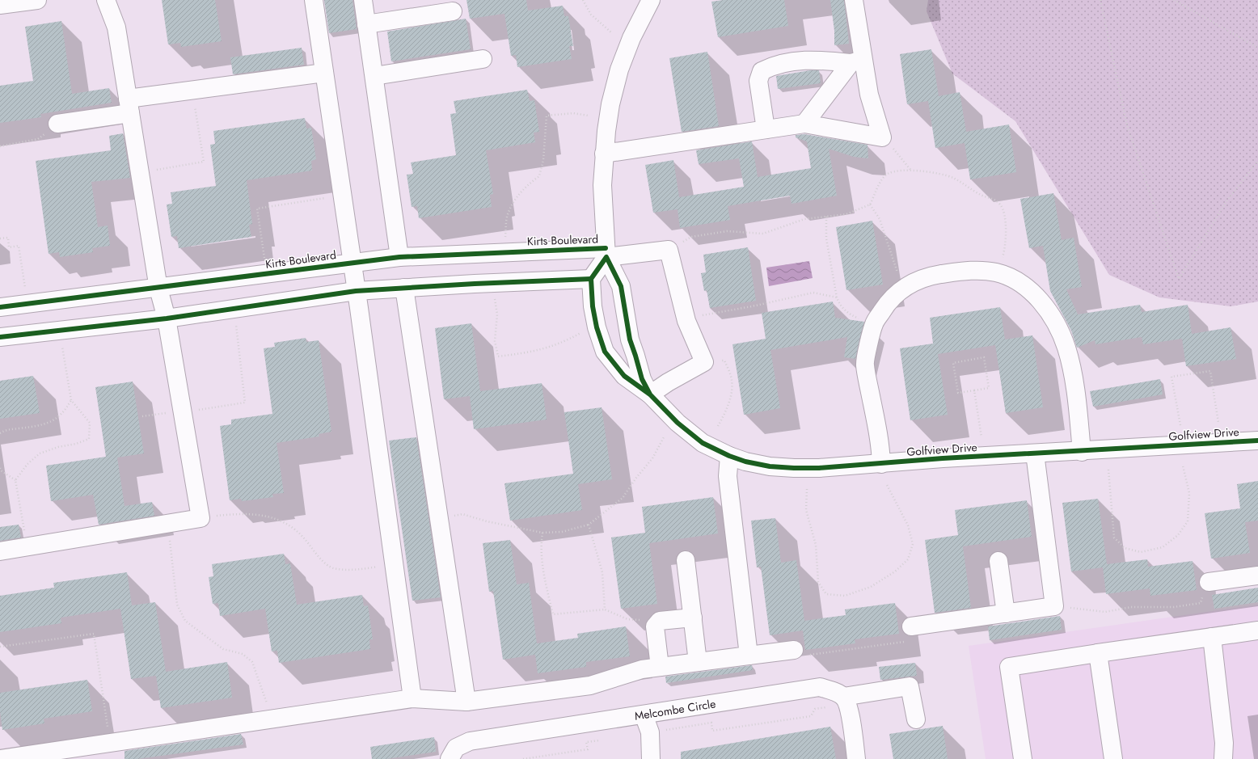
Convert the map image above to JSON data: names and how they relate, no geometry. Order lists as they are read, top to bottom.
{
  "streets": {
    "street": ["Kirts Boulevard", "Golfview Drive", "Melcombe Circle"]
  },
  "crossings": [
    ["Kirts Boulevard", "Golfview Drive"]
  ]
}
